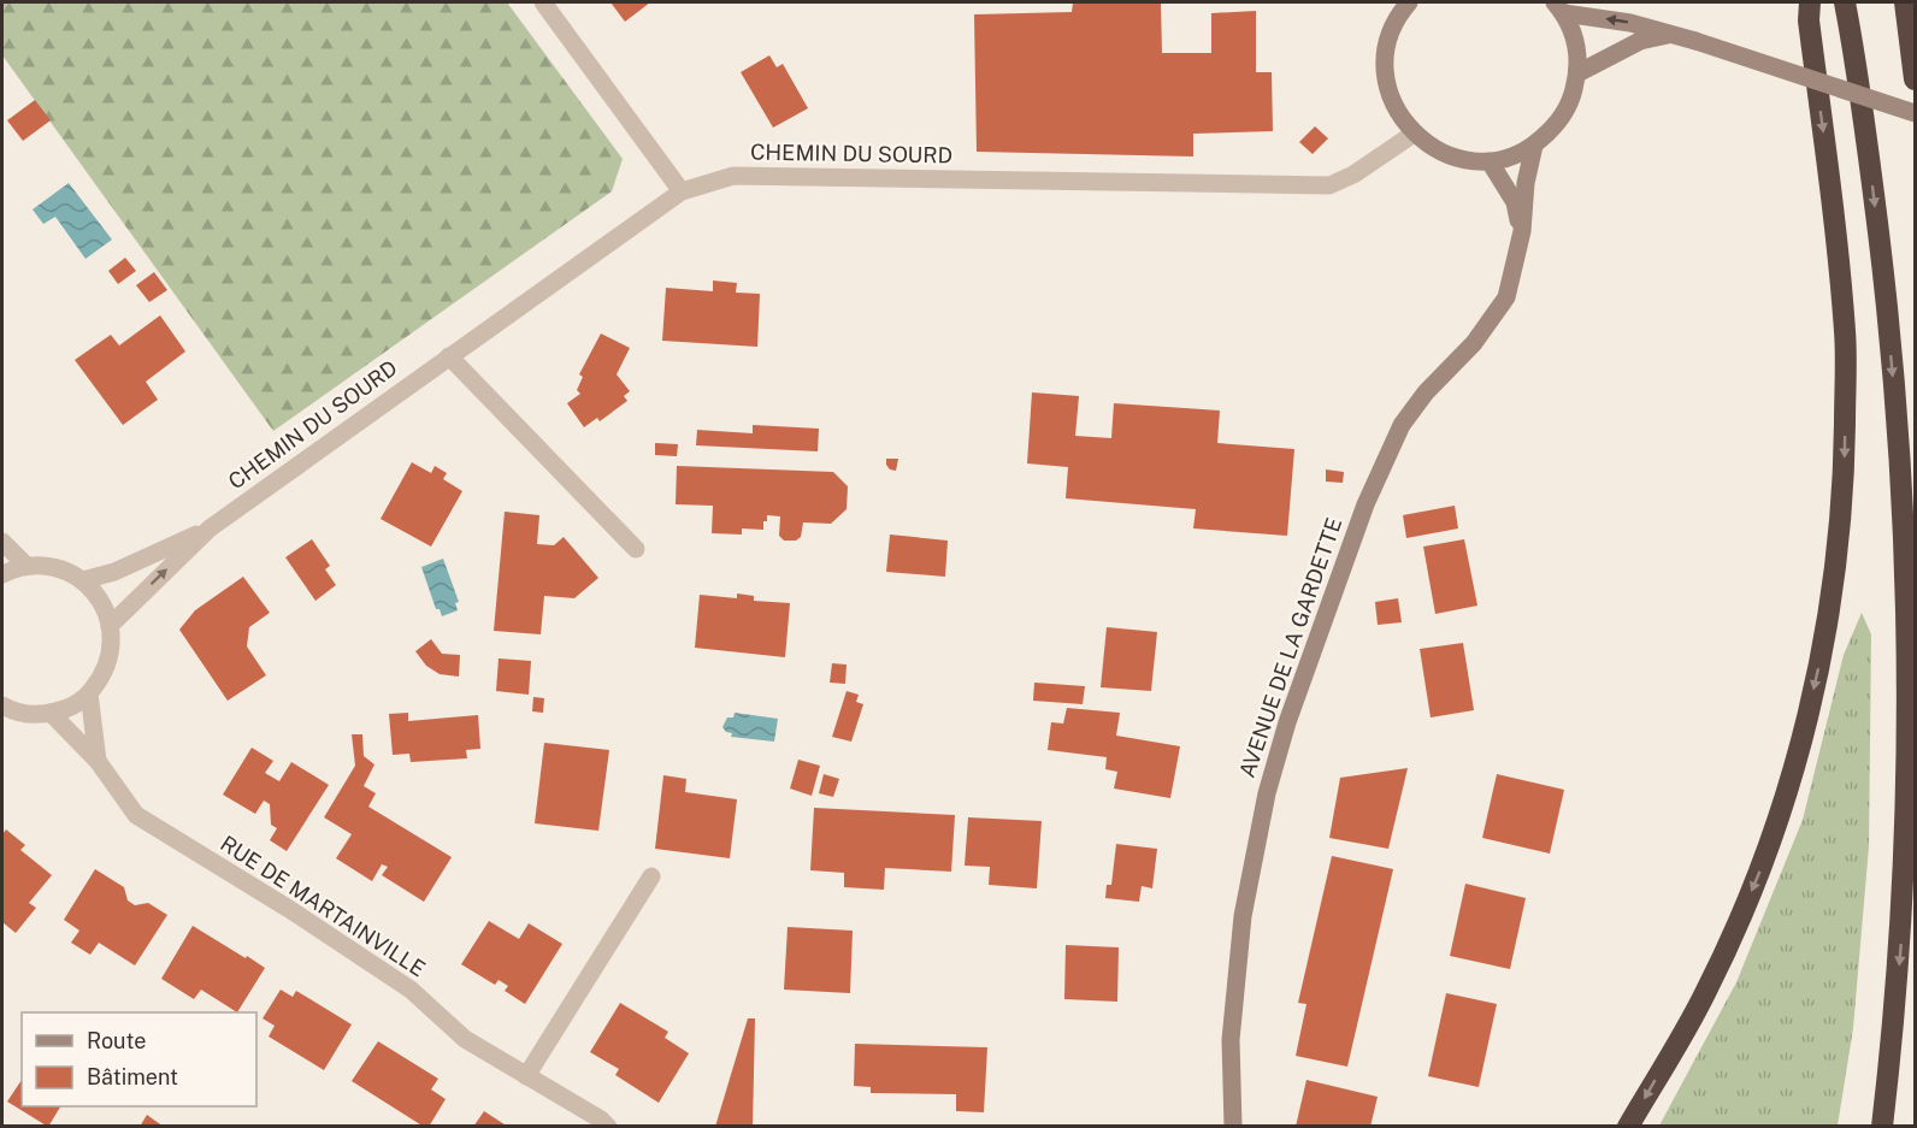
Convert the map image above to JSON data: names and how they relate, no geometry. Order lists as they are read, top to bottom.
{
  "streets": {
    "main road": ["AVENUE DE LA GARDETTE"],
    "street": ["CHEMIN DU SOURD", "RUE DE MARTAINVILLE"]
  },
  "legend": ["Route", "Bâtiment"]
}
